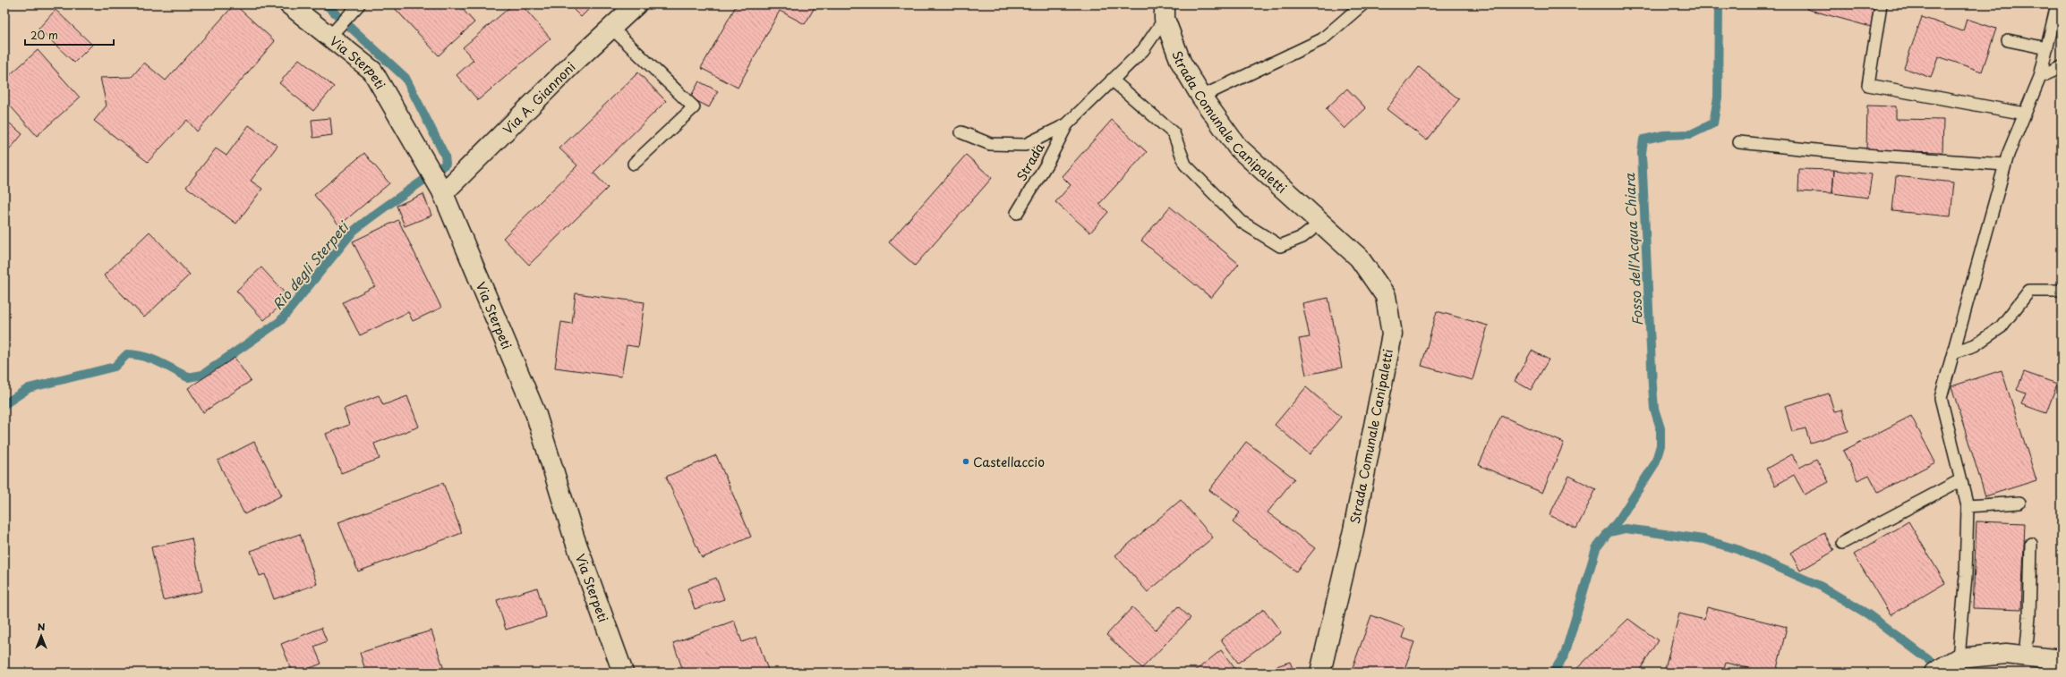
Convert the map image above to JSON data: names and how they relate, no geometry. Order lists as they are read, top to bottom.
{
  "streets": {
    "street": ["Via Sterpeti", "Via A. Giannoni", "Strada Comunale Canipaletti"],
    "lane": ["Strada"]
  },
  "crossings": [
    ["Via Sterpeti", "Via A. Giannoni"]
  ],
  "water": ["Fosso dell'Acqua Chiara", "Rio degli Sterpeti"],
  "places": ["Castellaccio"],
  "scale_bar": "20 m",
  "north": "top"
}
